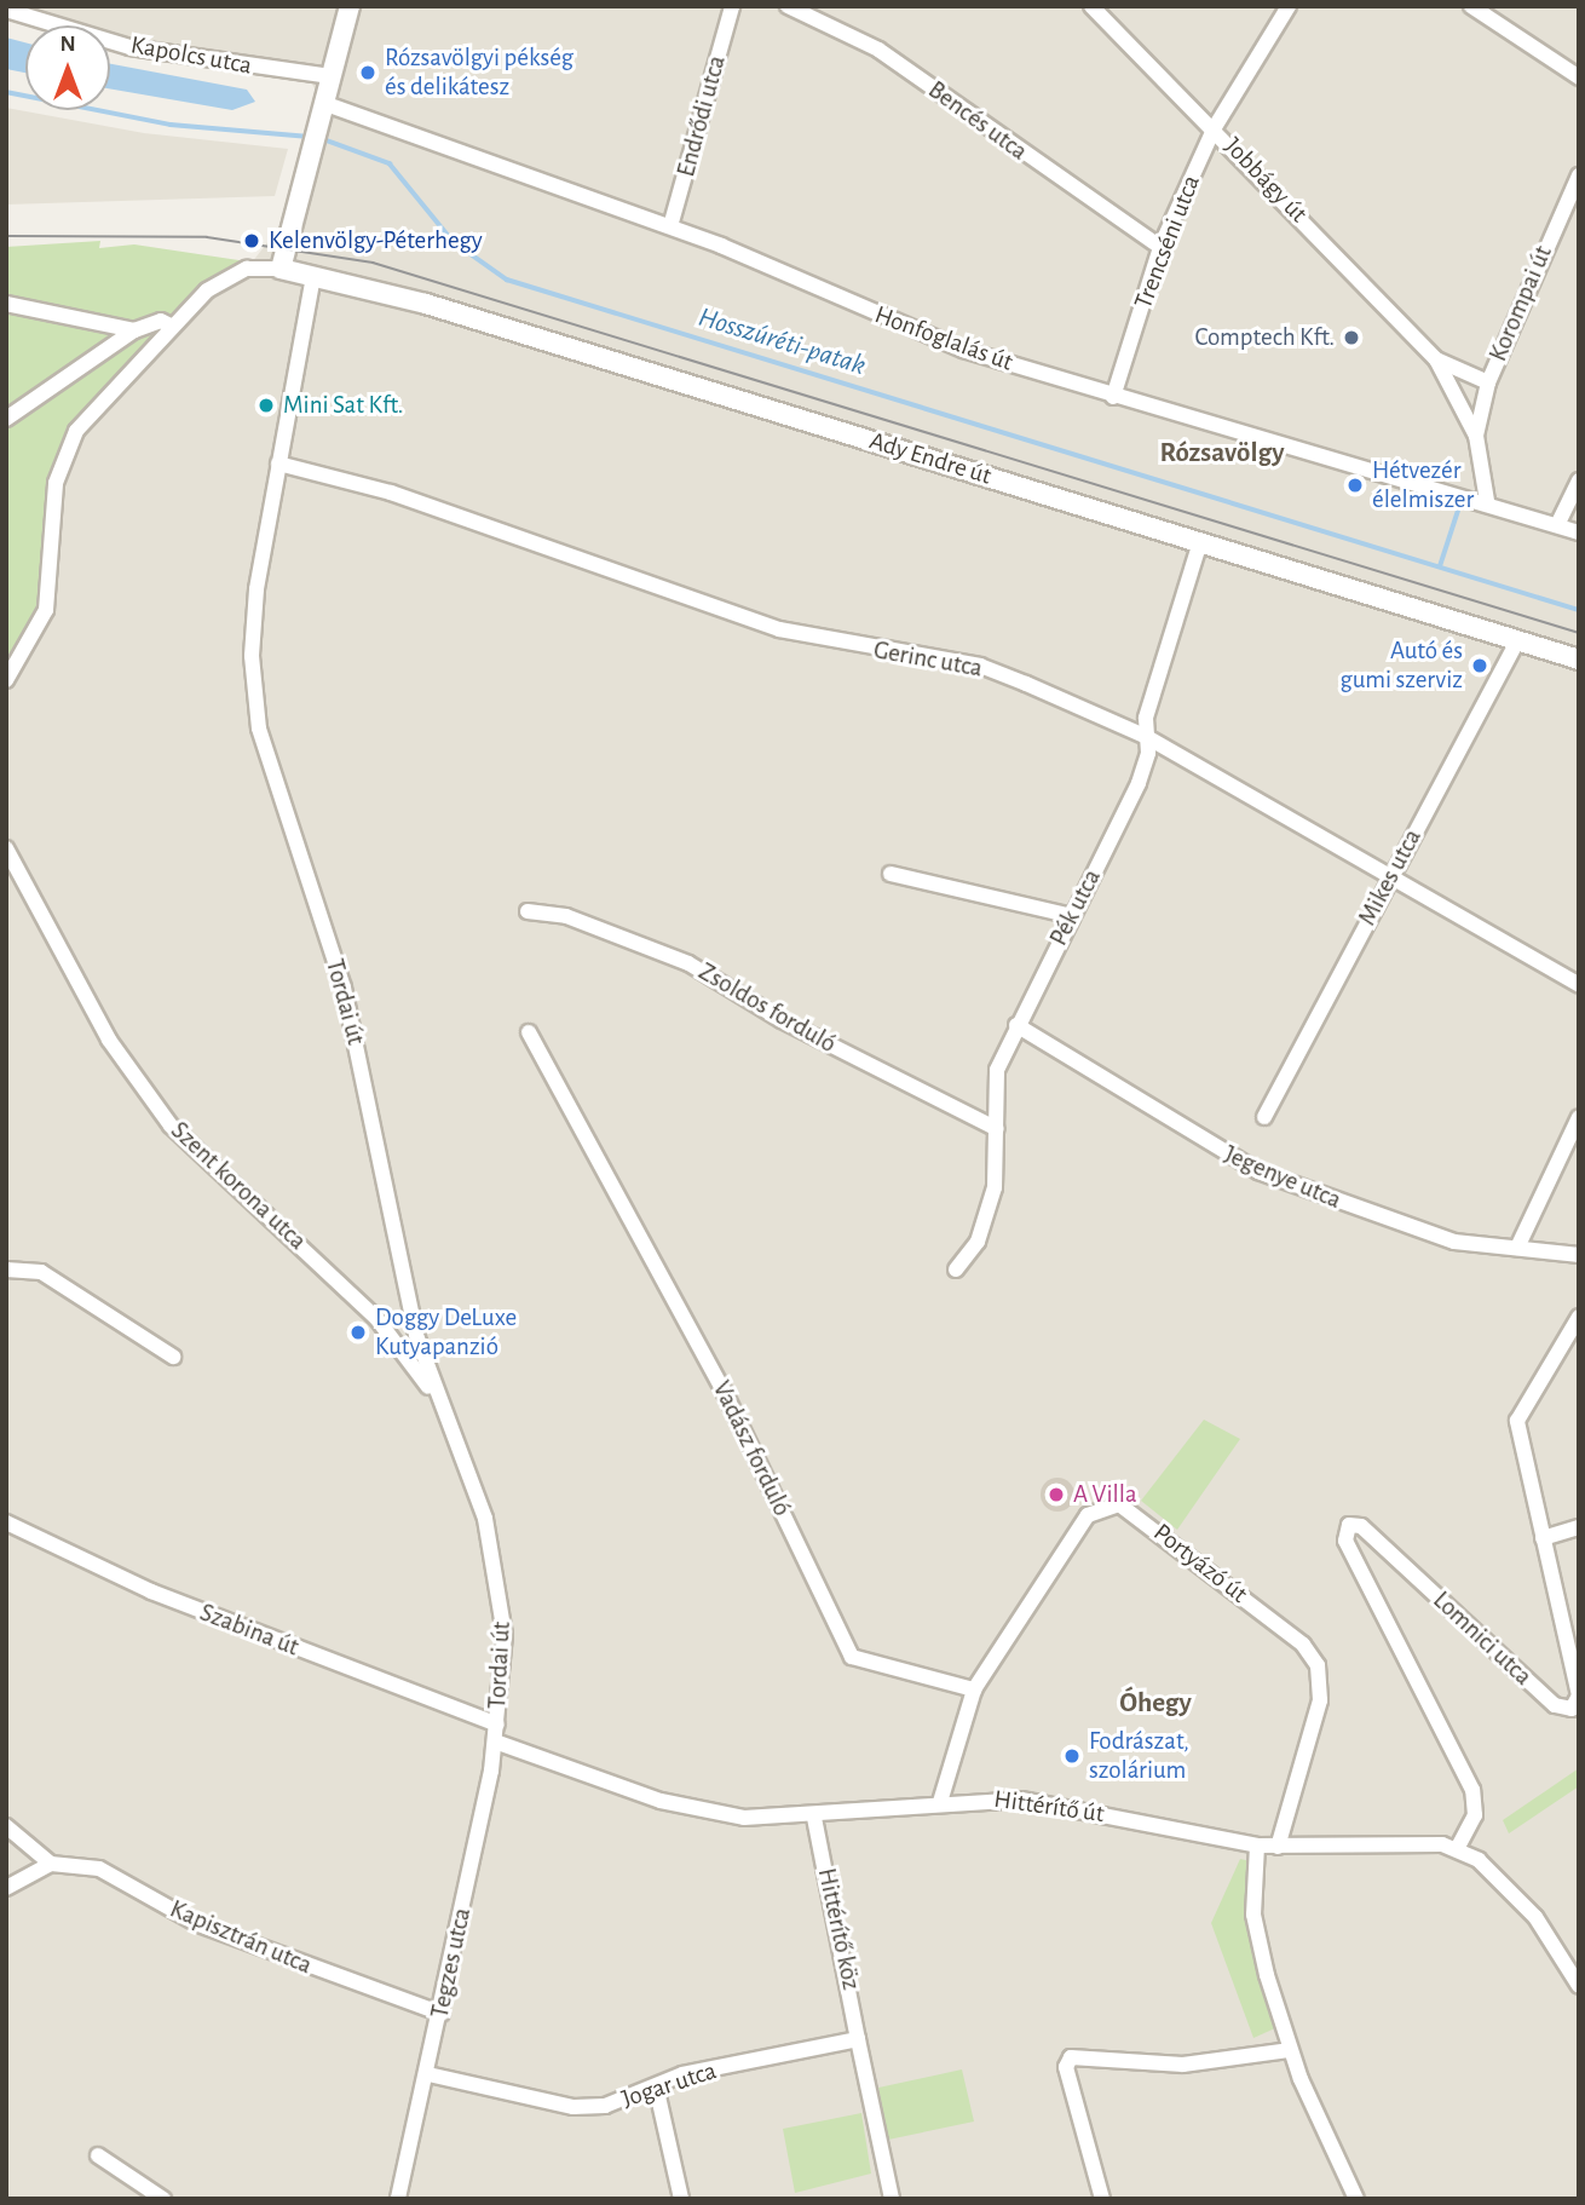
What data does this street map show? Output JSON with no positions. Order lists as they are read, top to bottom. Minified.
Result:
{"streets":{"street":["Kapolcs utca","Endrődi utca","Bencés utca","Jobbágy út","Trencséni utca","Korompai út","Honfoglalás út","Ady Endre út","Gerinc utca","Mikes utca","Pék utca","Tordai út","Zsoldos forduló","Jegenye utca","Szent korona utca","Vadász forduló","Portyázó út","Szabina út","Lomnici utca","Hittérítő út","Hittérítő köz","Kapisztrán utca","Tegzes utca","Jogar utca"]},"crossings":[["Endrődi utca","Honfoglalás út"],["Bencés utca","Trencséni utca"],["Jobbágy út","Trencséni utca"],["Jobbágy út","Korompai út"],["Jobbágy út","Honfoglalás út"],["Trencséni utca","Honfoglalás út"],["Ady Endre út","Mikes utca"],["Ady Endre út","Pék utca"],["Ady Endre út","Tordai út"],["Gerinc utca","Mikes utca"],["Gerinc utca","Pék utca"],["Gerinc utca","Tordai út"],["Pék utca","Zsoldos forduló"],["Pék utca","Jegenye utca"],["Tordai út","Szent korona utca"],["Tordai út","Szabina út"],["Tordai út","Tegzes utca"],["Vadász forduló","Portyázó út"],["Portyázó út","Hittérítő út"],["Szabina út","Tegzes utca"],["Lomnici utca","Hittérítő út"],["Hittérítő út","Hittérítő köz"],["Hittérítő út","Tegzes utca"],["Hittérítő köz","Jogar utca"],["Kapisztrán utca","Tegzes utca"],["Tegzes utca","Jogar utca"]],"districts":["Rózsavölgy","Óhegy"],"water":["Hosszúréti-patak"],"places":["Rózsavölgyi pékség és delikátesz","Kelenvölgy-Péterhegy","Comptech Kft.","Mini Sat Kft.","Hétvezér élelmiszer","Autó és gumi szerviz","Doggy DeLuxe Kutyapanzió","A Villa","Fodrászat, szolárium"],"north":"top"}
